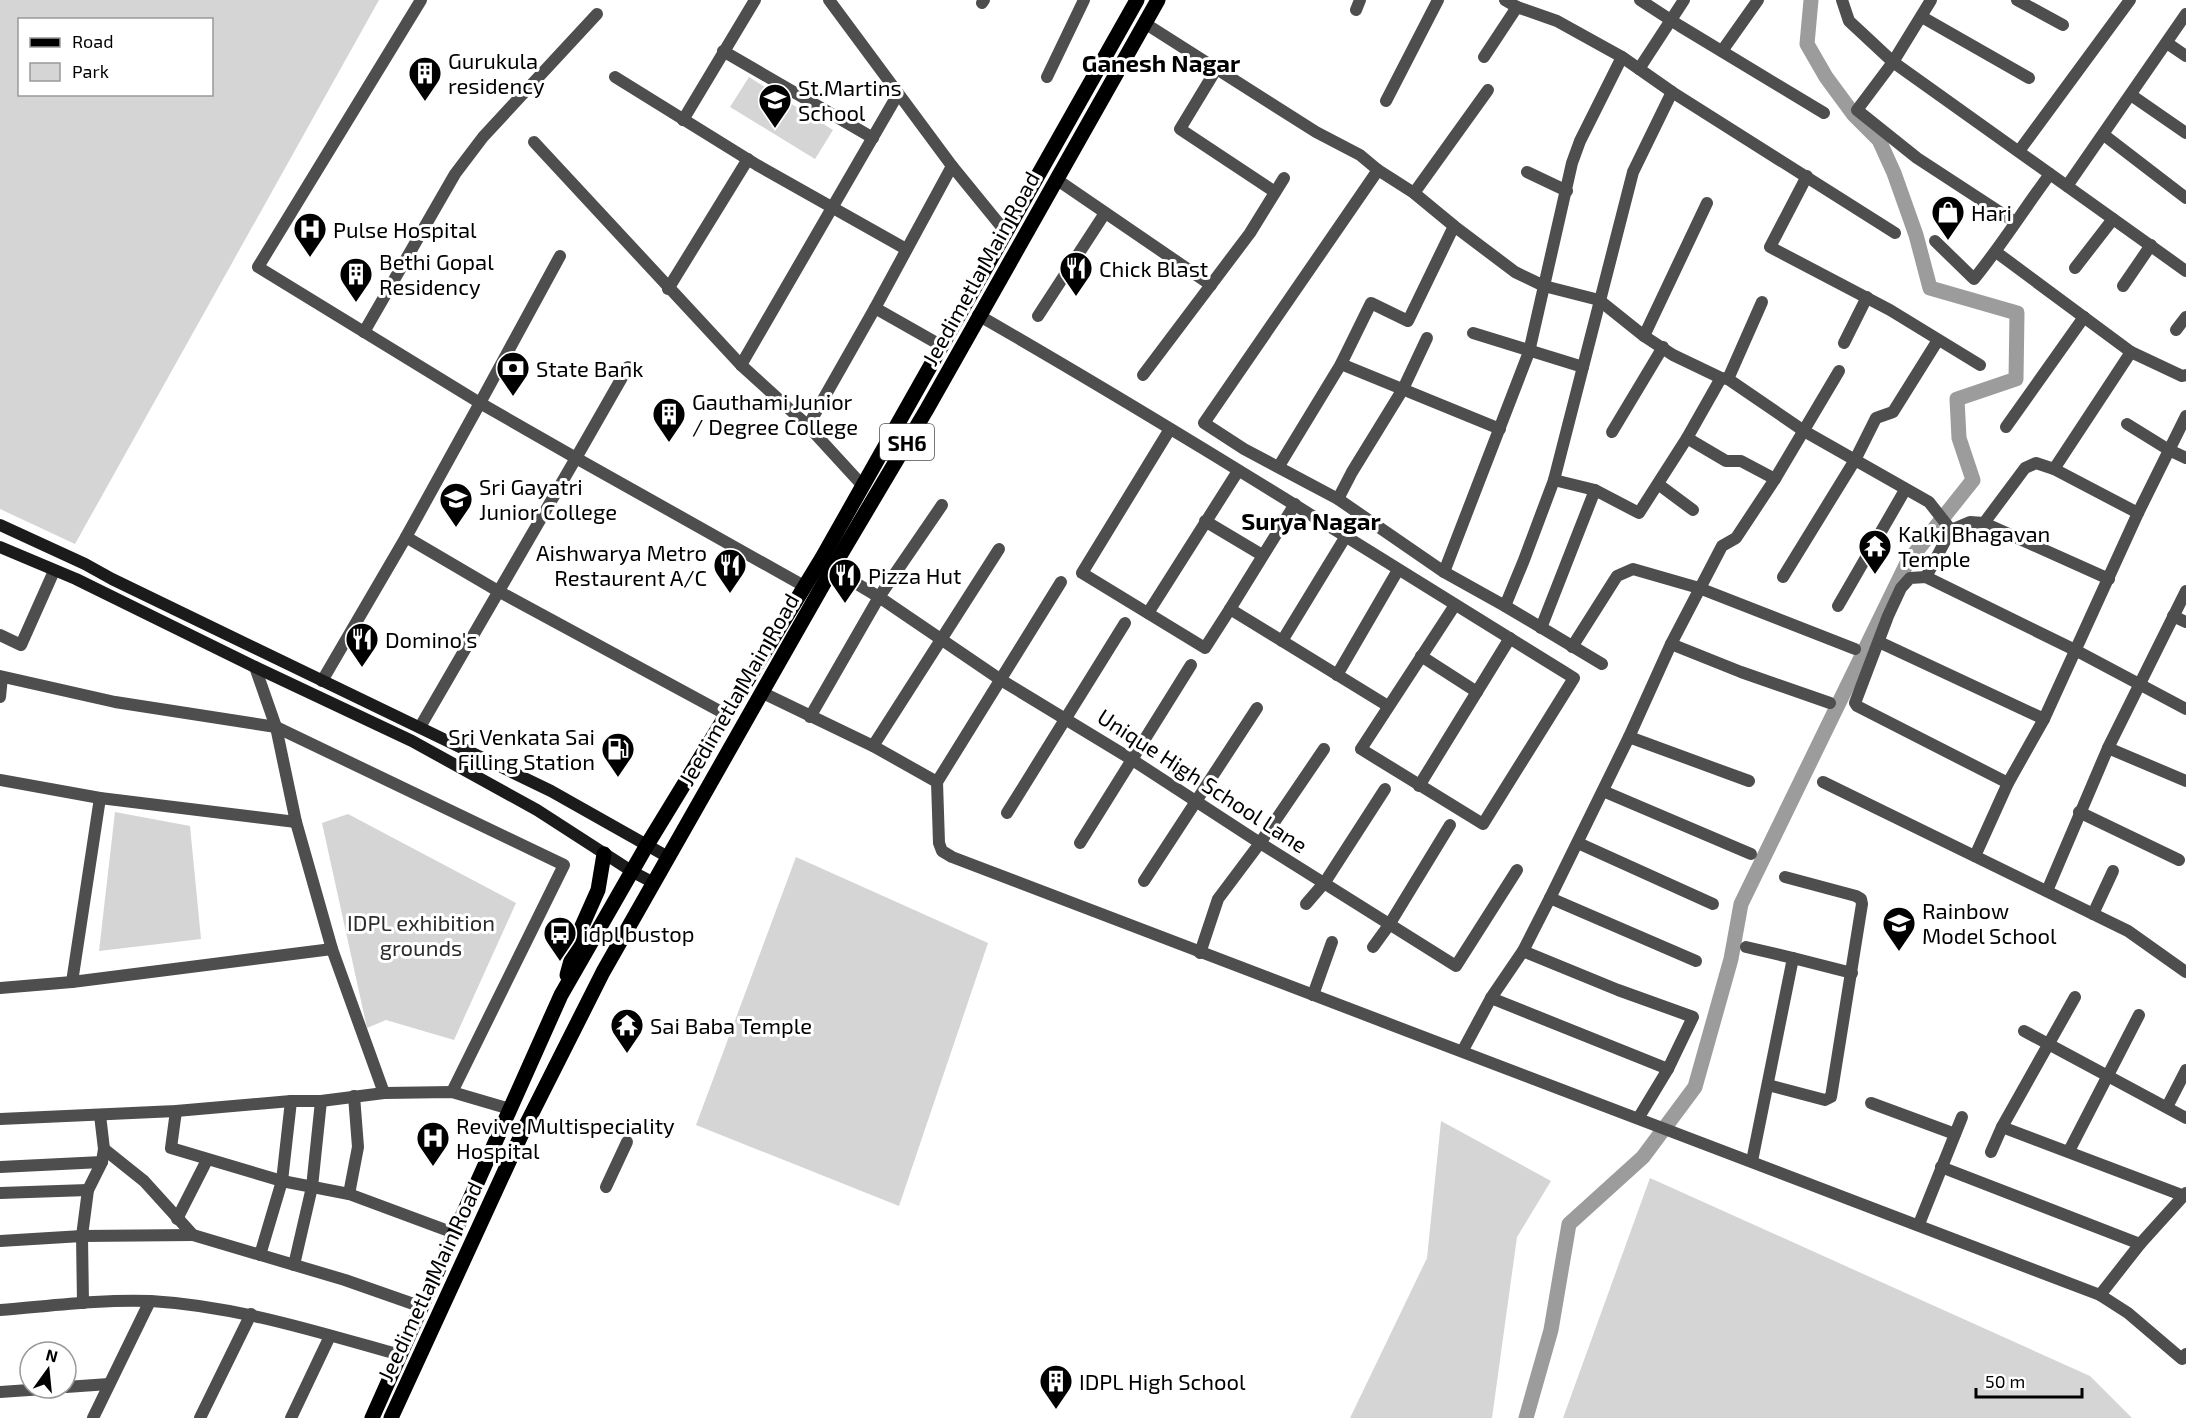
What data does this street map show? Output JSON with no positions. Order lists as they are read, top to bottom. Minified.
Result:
{"streets":{"main road":["Jeedimetla Main Road","SH6"],"street":["Unique High School Lane"]},"crossings":[["Jeedimetla Main Road","Unique High School Lane"]],"districts":["Ganesh Nagar","Surya Nagar"],"parks":["IDPL exhibition grounds"],"places":{"building":["Gurukula residency","Bethi Gopal Residency","Gauthami Junior / Degree College","IDPL High School"],"school or university":["St.Martins School","Sri Gayatri Junior College","Rainbow Model School"],"shop":["Hari"],"hospital":["Pulse Hospital","Revive Multispeciality Hospital"],"restaurant":["Chick Blast","Aishwarya Metro Restaurent A/C","Pizza Hut","Domino's"],"bank":["State Bank"],"temple":["Kalki Bhagavan Temple","Sai Baba Temple"],"fuel station":["Sri Venkata Sai Filling Station"],"bus stop":["idpl bustop"]},"legend":["Road","Park"],"scale_bar":"50 m","north":"top"}
